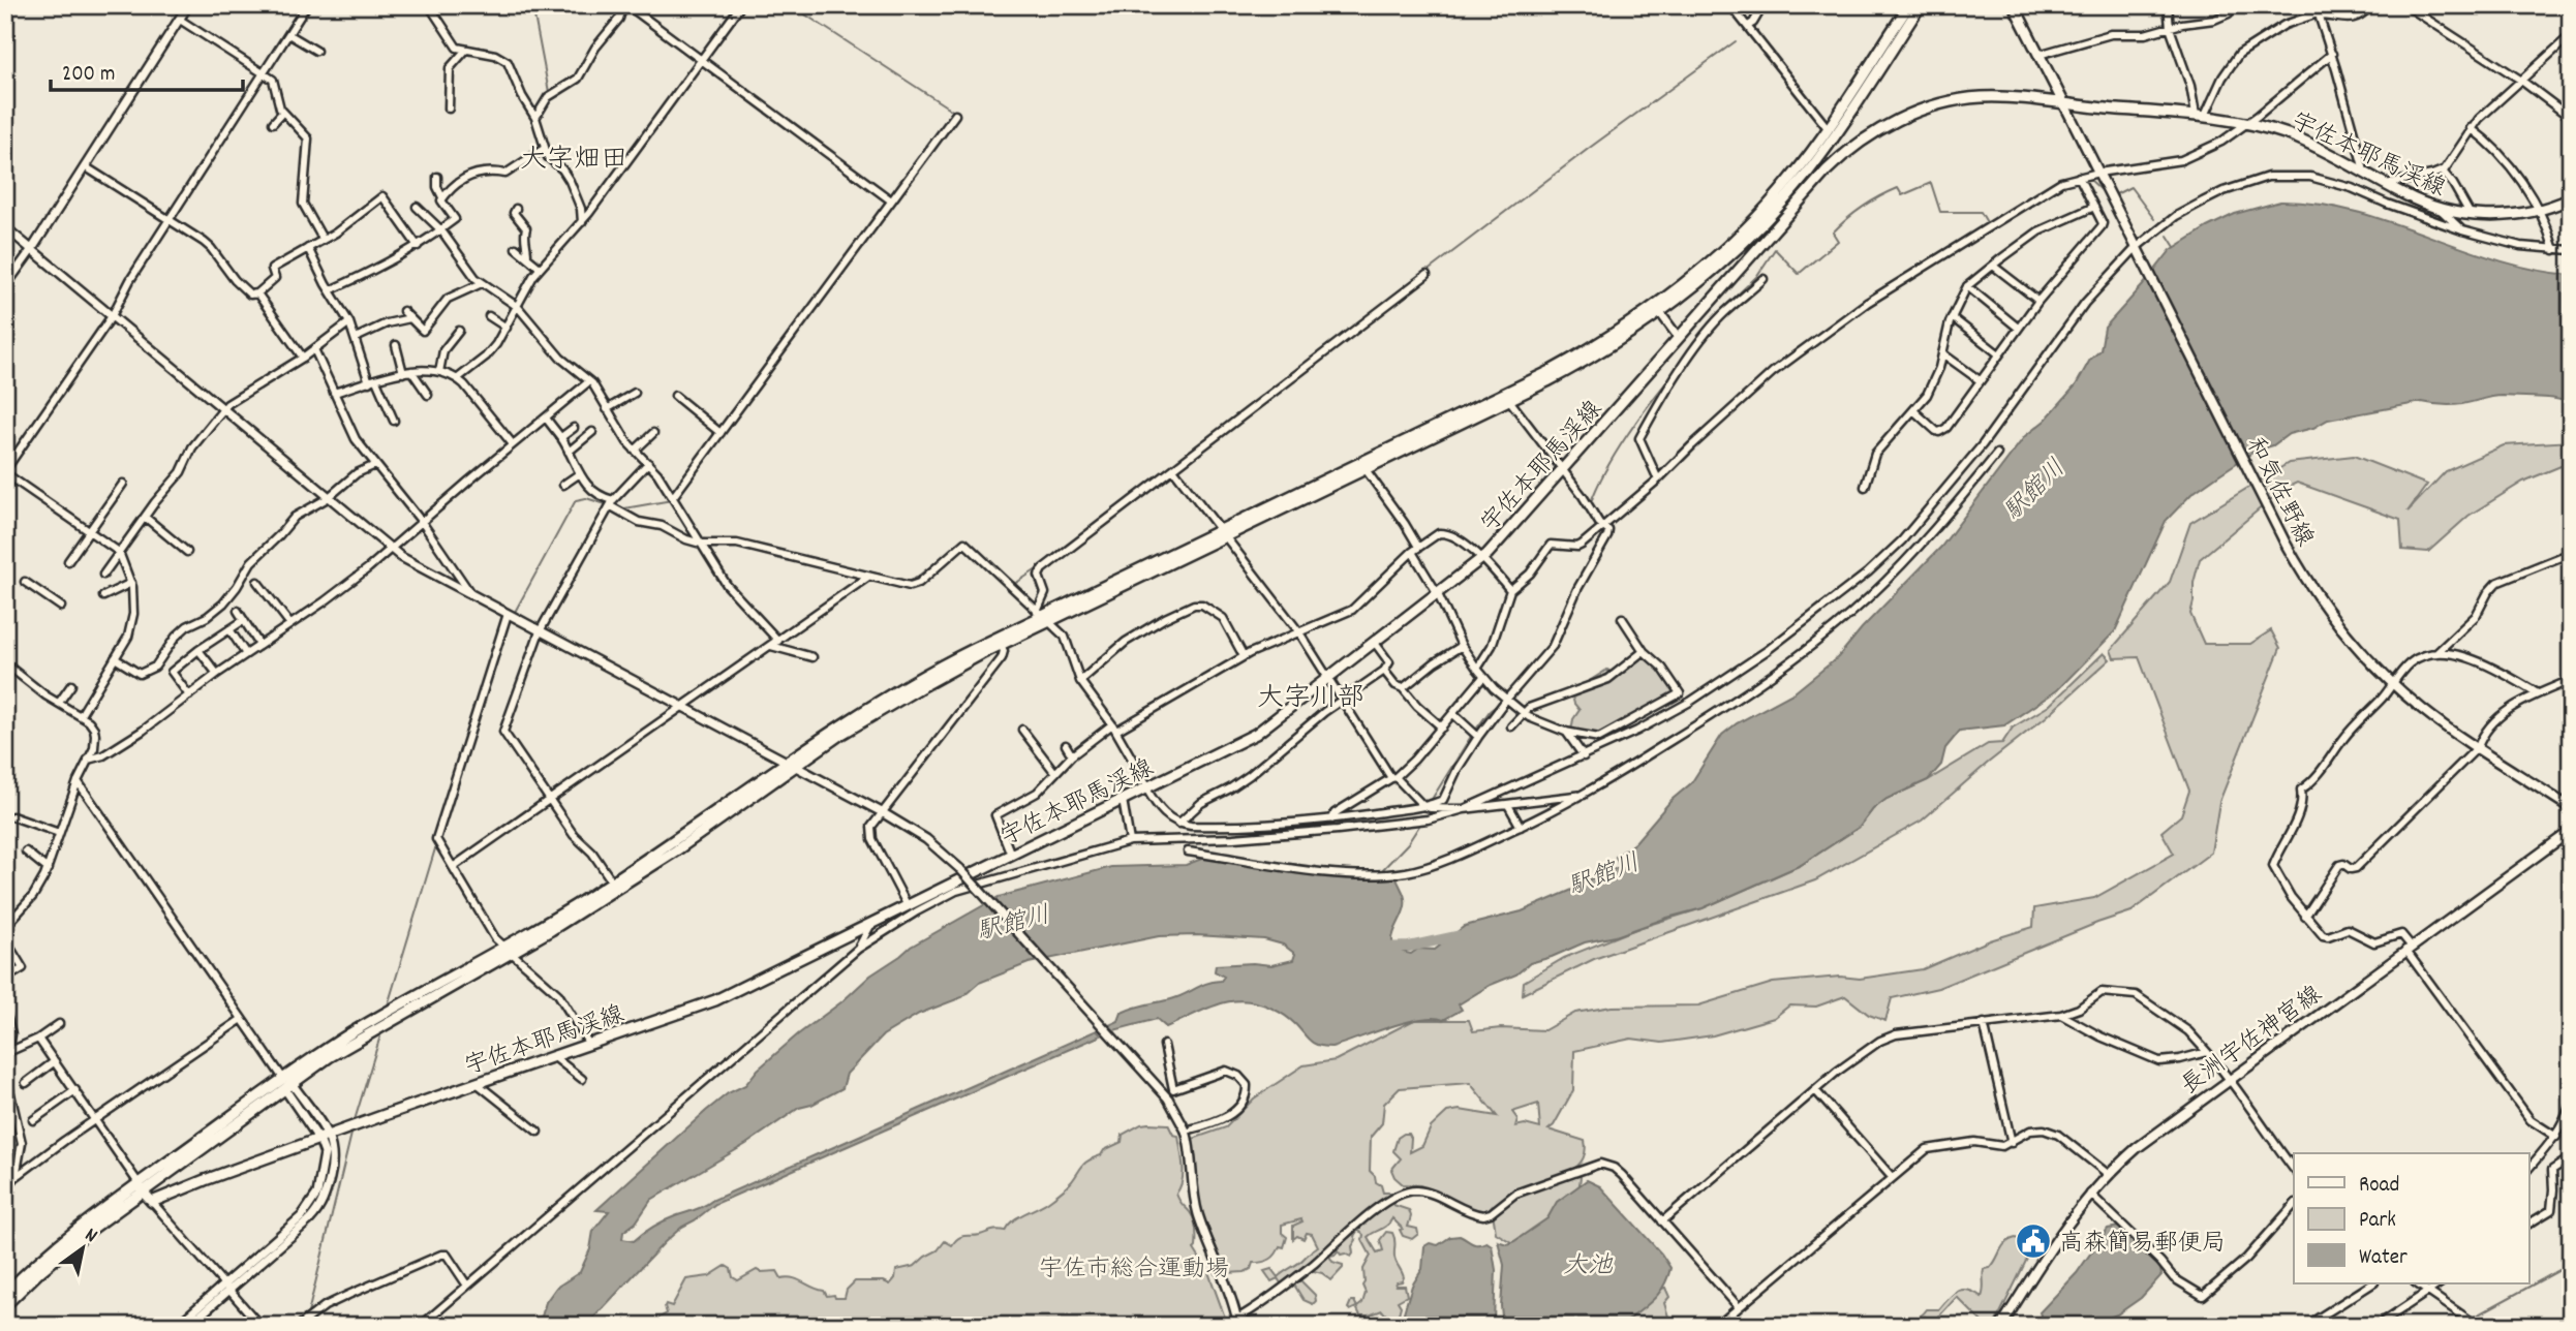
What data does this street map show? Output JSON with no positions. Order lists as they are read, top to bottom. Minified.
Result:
{"streets":{"main road":["宇佐本耶馬渓線","和気佐野線","長洲宇佐神宮線"]},"crossings":[["宇佐本耶馬渓線","和気佐野線"]],"districts":["大字畑田","大字川部"],"water":["駅館川","大池"],"parks":["宇佐市総合運動場"],"places":{"public building":["高森簡易郵便局"]},"legend":["Road","Park","Water"],"scale_bar":"200 m","north":"top right"}
